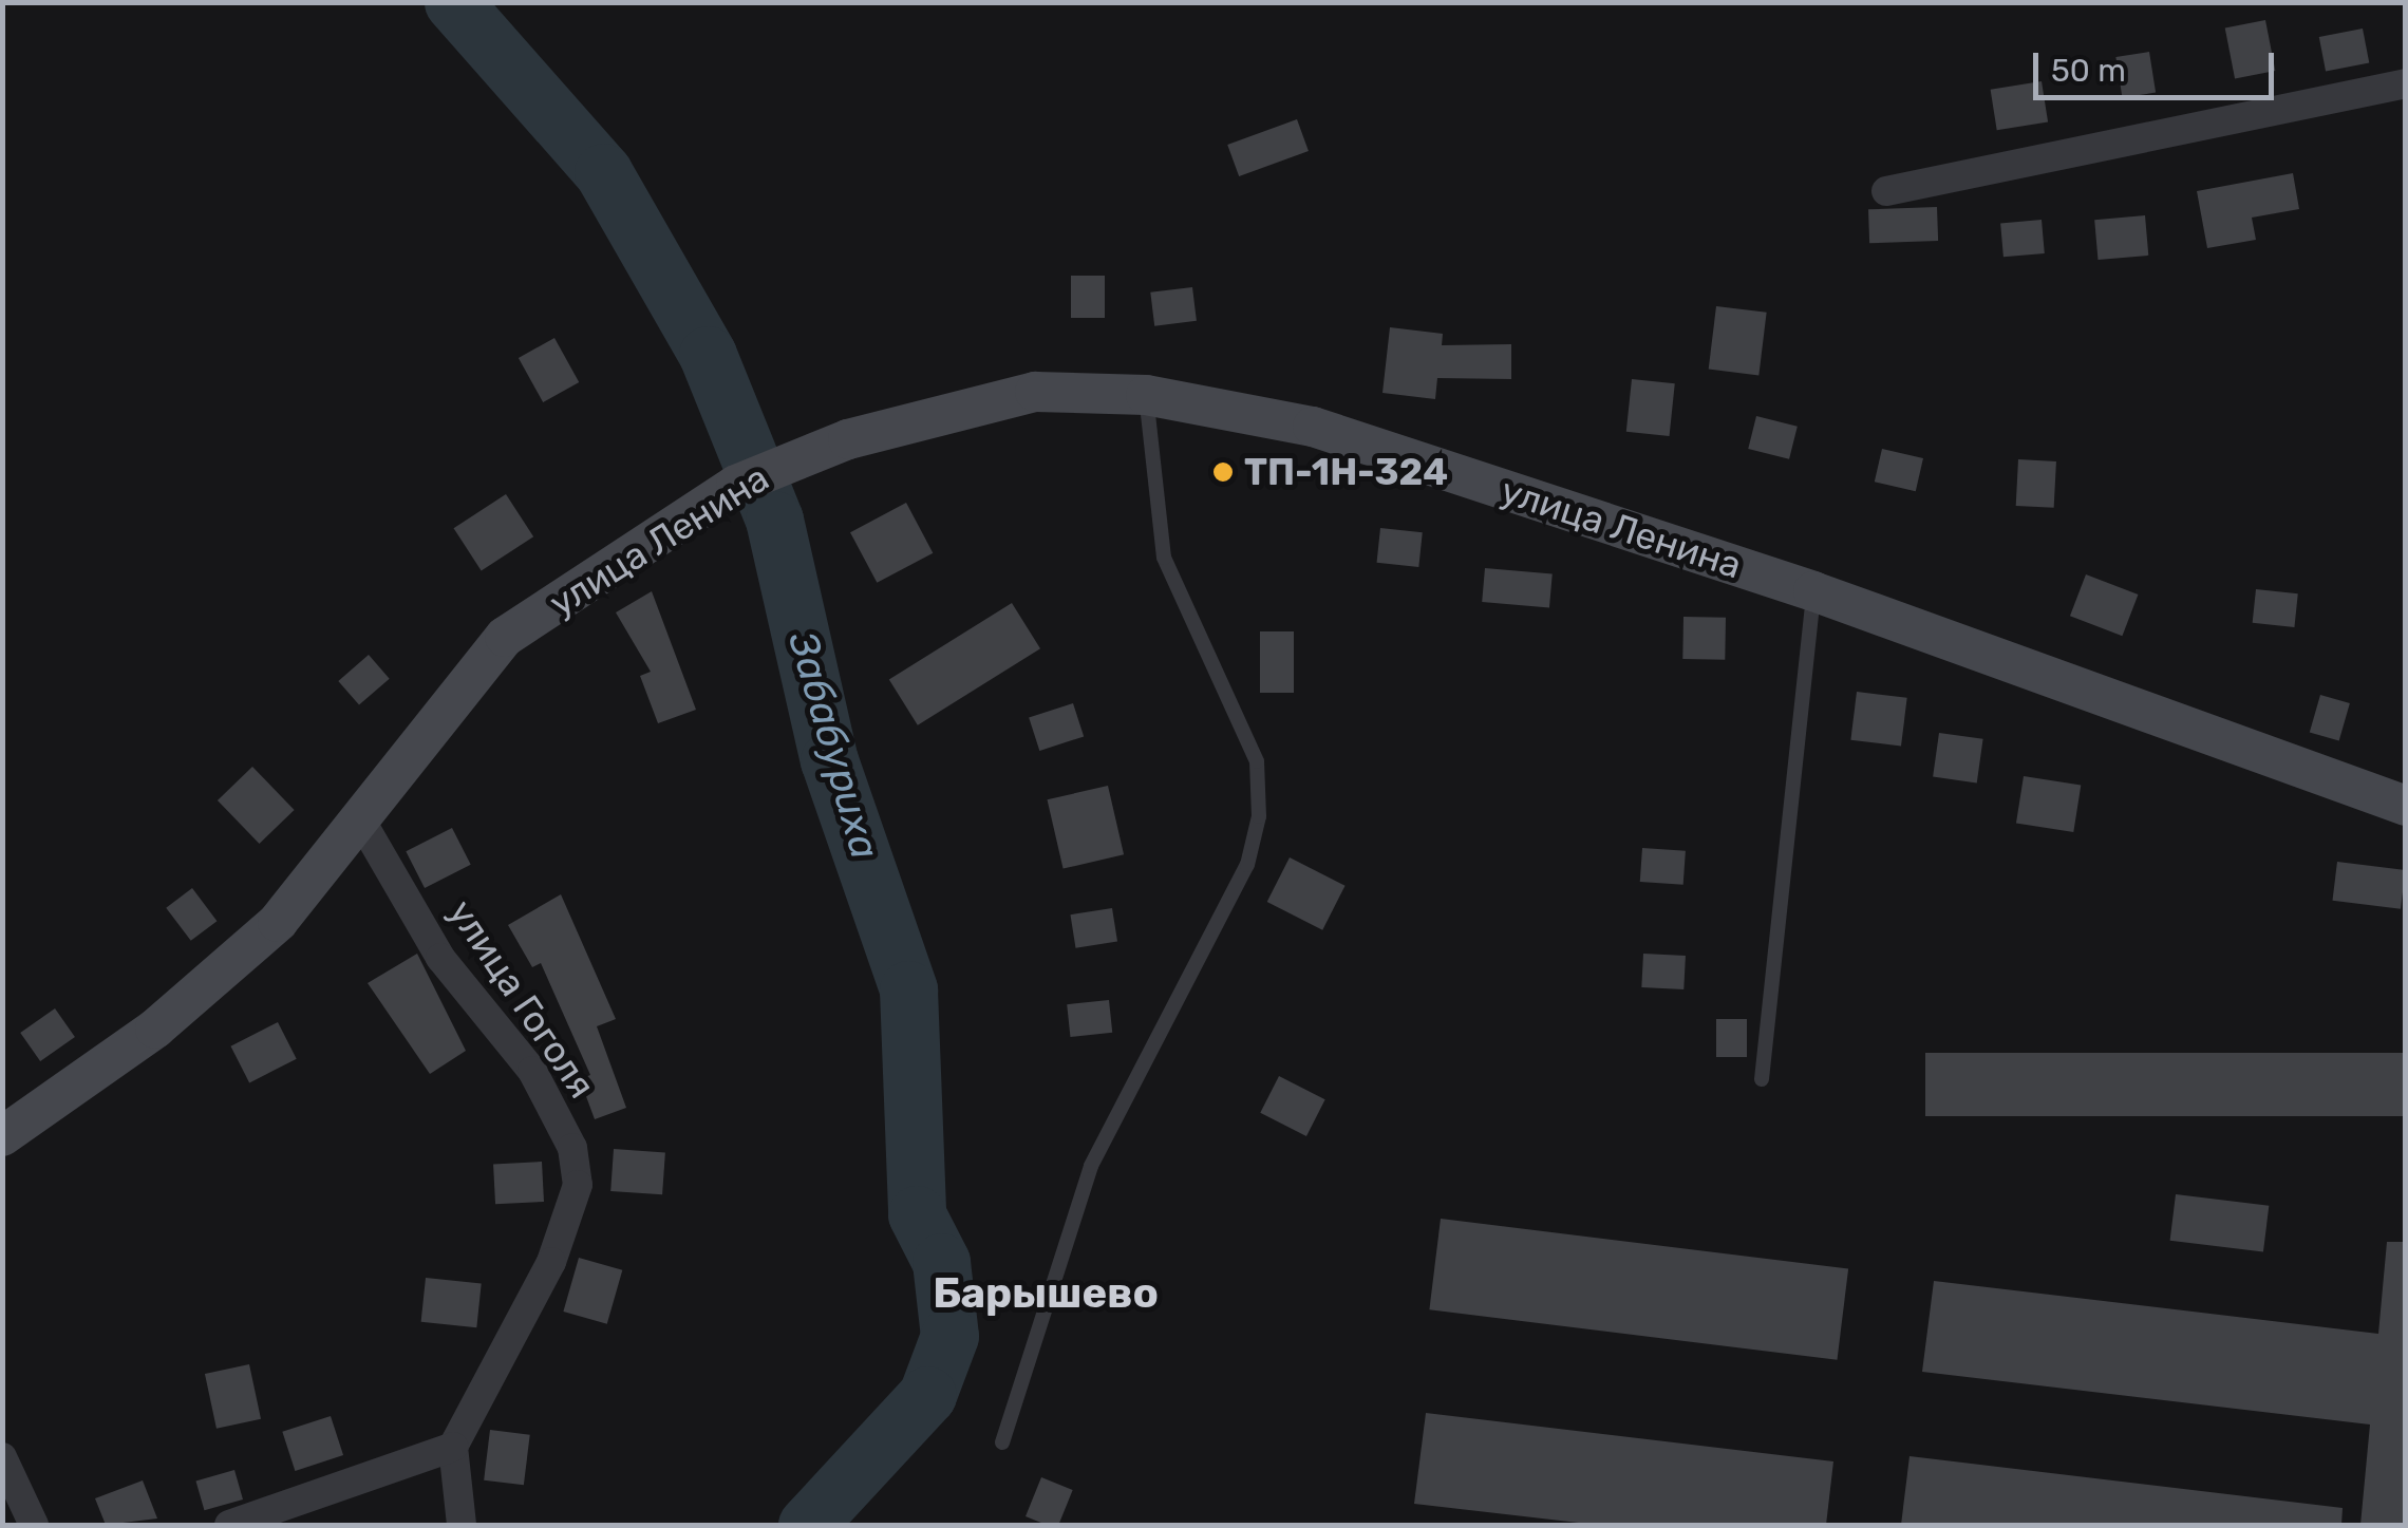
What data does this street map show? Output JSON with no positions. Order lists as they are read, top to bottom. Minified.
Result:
{"streets":{"main road":["улица Ленина"],"street":["улица Гоголя"]},"crossings":[["улица Ленина","улица Гоголя"]],"districts":["Барышево"],"water":["Забабуриха"],"places":["ТП-1Н-324"],"scale_bar":"50 m"}
